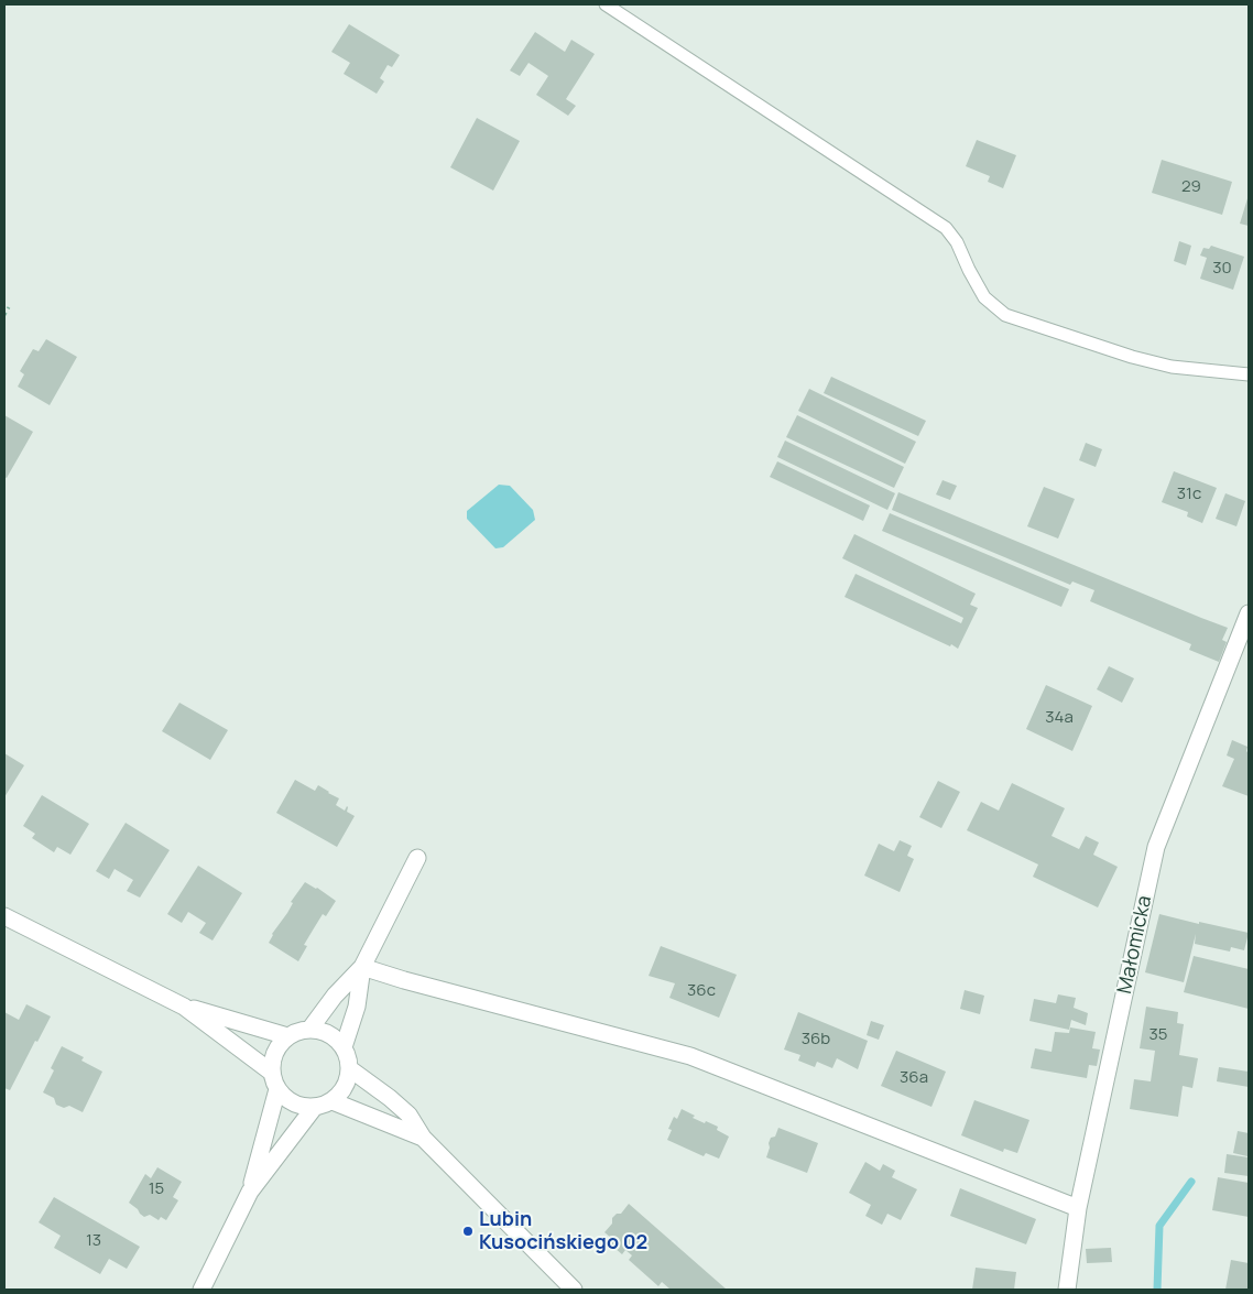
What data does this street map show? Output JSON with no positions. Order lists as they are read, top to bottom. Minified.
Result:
{"streets":{"street":["Małomicka"]},"places":["Lubin Kusocińskiego 02"],"house_numbers":["29","30","31c","34a","36c","35","36b","36a","15","13"]}
